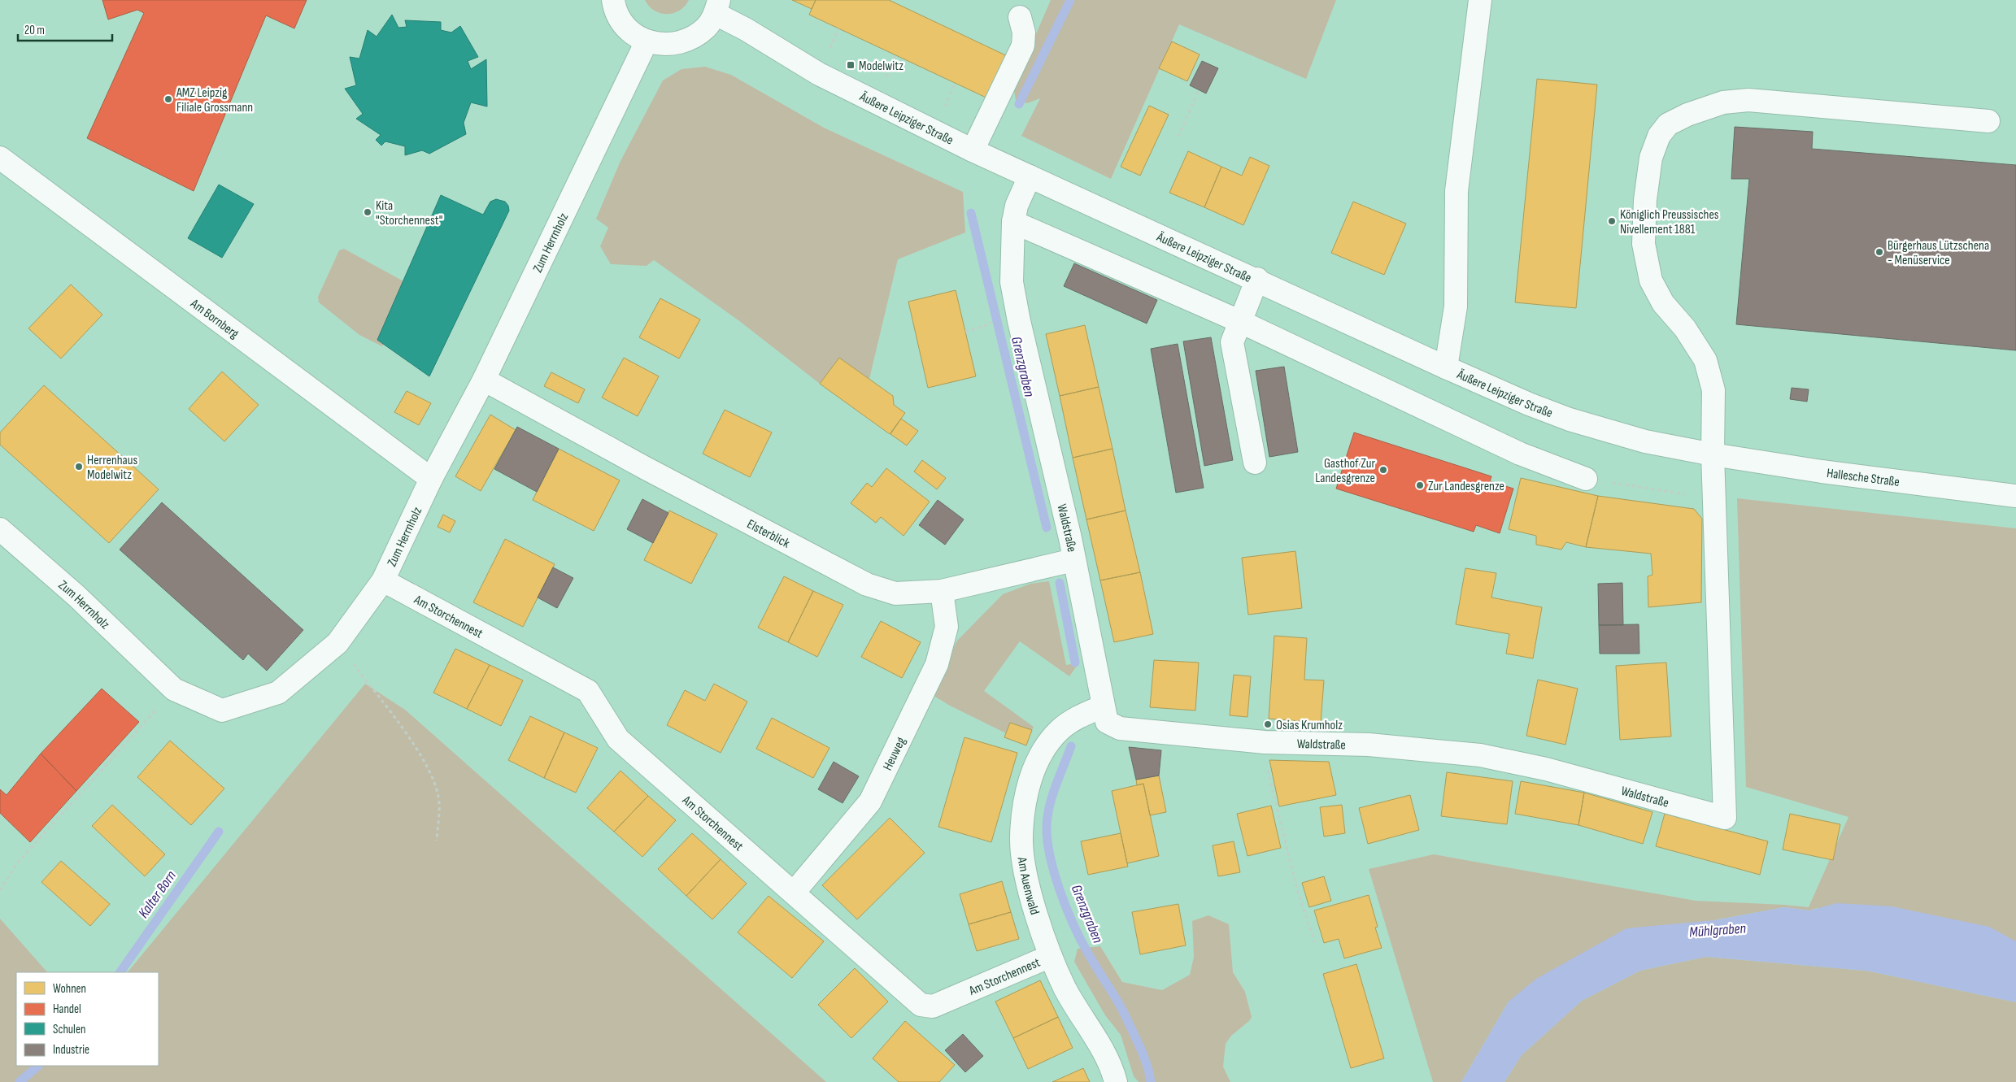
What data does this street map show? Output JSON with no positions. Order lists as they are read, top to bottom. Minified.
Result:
{"streets":{"street":["Äußere Leipziger Straße","Zum Herrnholz","Am Bornberg","Hallesche Straße","Waldstraße","Elsterblick","Am Storchennest","Heuweg","Am Auenwald"]},"crossings":[["Äußere Leipziger Straße","Hallesche Straße"],["Äußere Leipziger Straße","Waldstraße"],["Zum Herrnholz","Am Bornberg"],["Zum Herrnholz","Elsterblick"],["Zum Herrnholz","Am Storchennest"],["Hallesche Straße","Waldstraße"],["Waldstraße","Elsterblick"],["Waldstraße","Am Auenwald"],["Elsterblick","Heuweg"],["Am Storchennest","Heuweg"],["Am Storchennest","Am Auenwald"]],"water":["Grenzgraben","Kalter Born","Mühlgraben"],"places":{"transit":["Modelwitz"],"other":["AMZ Leipzig Filiale Grossmann","Kita \"Storchennest\"","Königlich Preussisches Nivellement 1881","Bürgerhaus Lützschena - Menüservice","Herrenhaus Modelwitz","Gasthof Zur Landesgrenze","Zur Landesgrenze","Osias Krumholz"]},"legend":["Wohnen","Handel","Schulen","Industrie"],"scale_bar":"20 m"}
